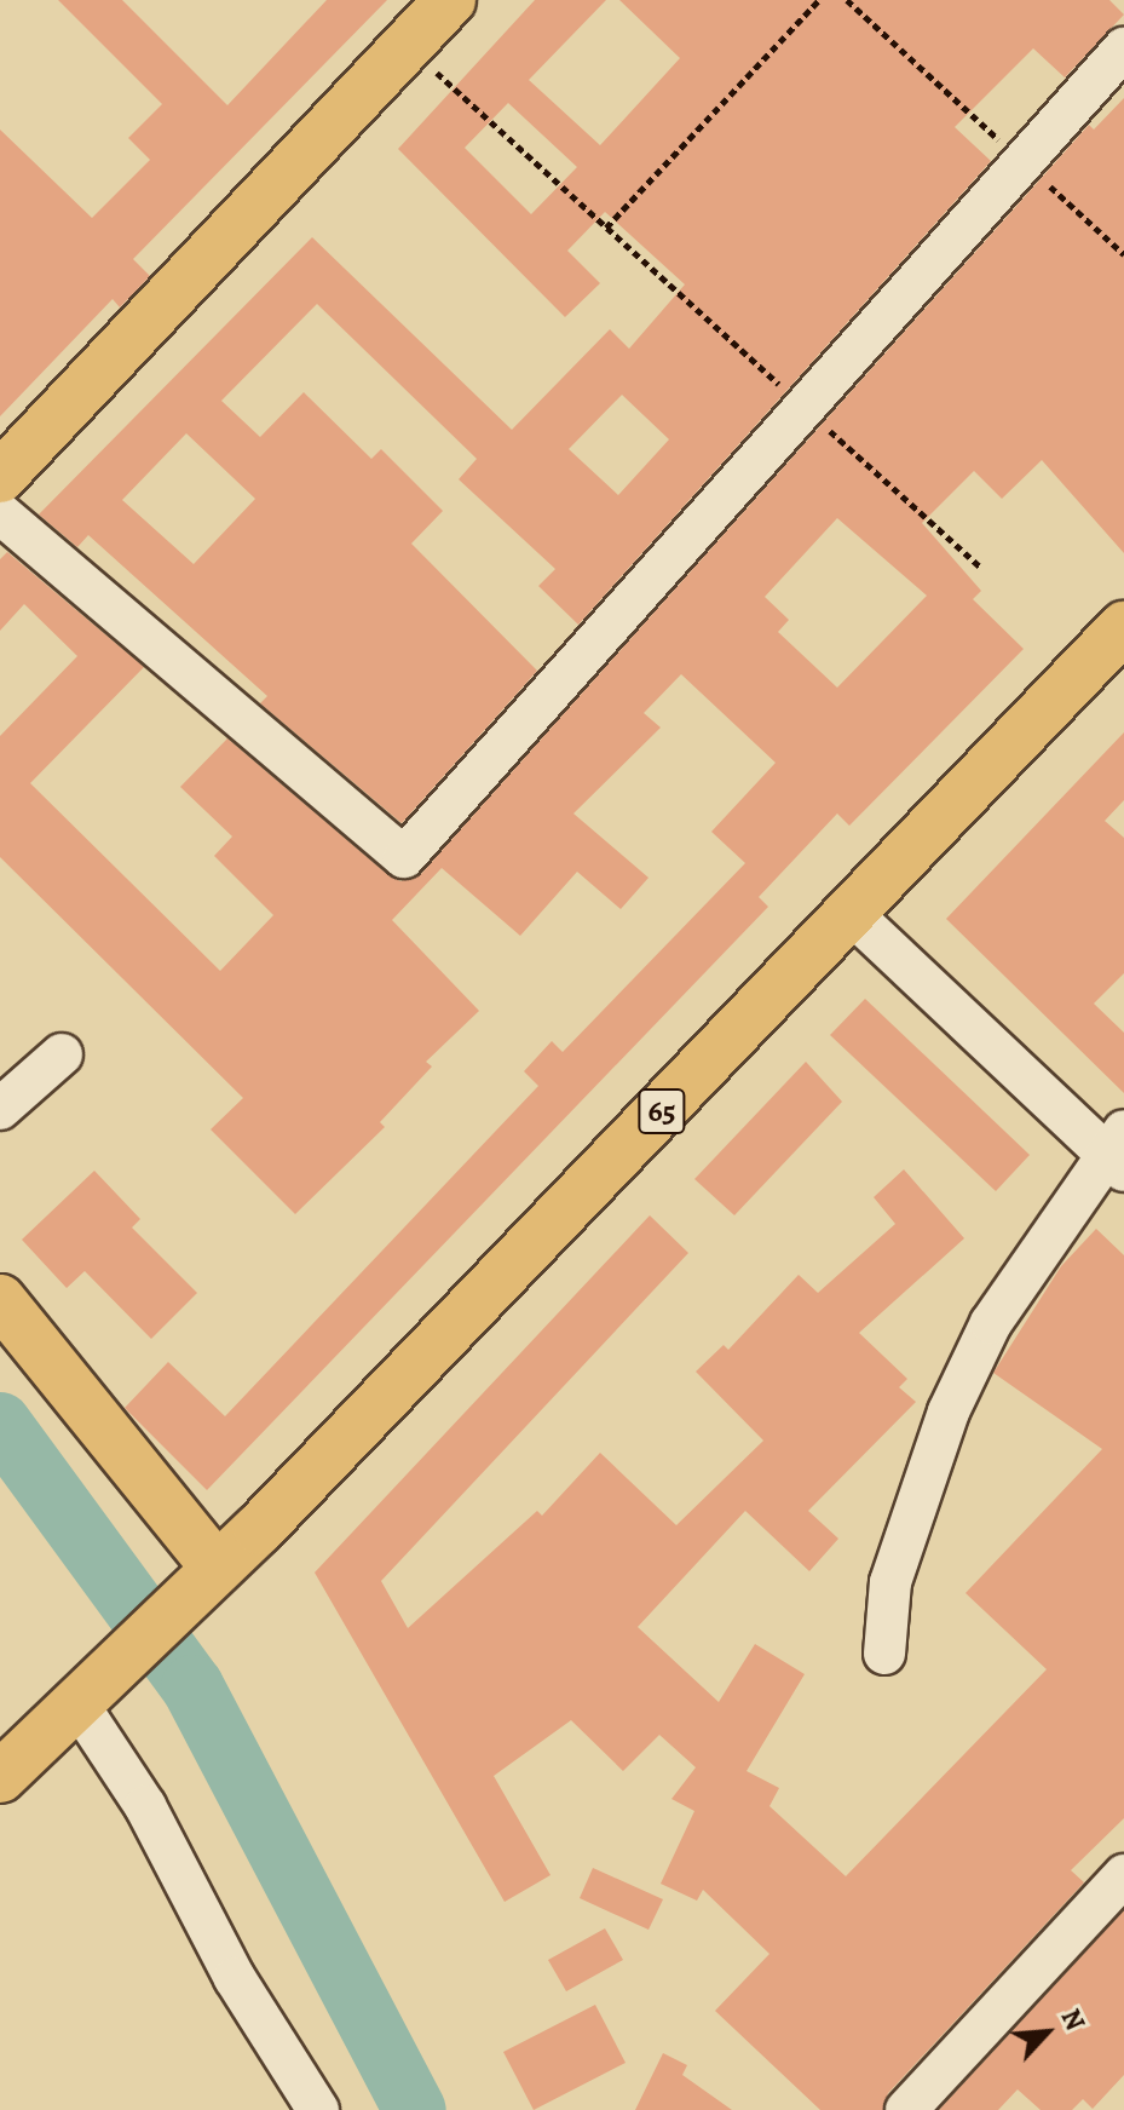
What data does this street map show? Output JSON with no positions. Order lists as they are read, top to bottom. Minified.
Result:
{"streets":{"main road":["65"]},"north":"top right"}
